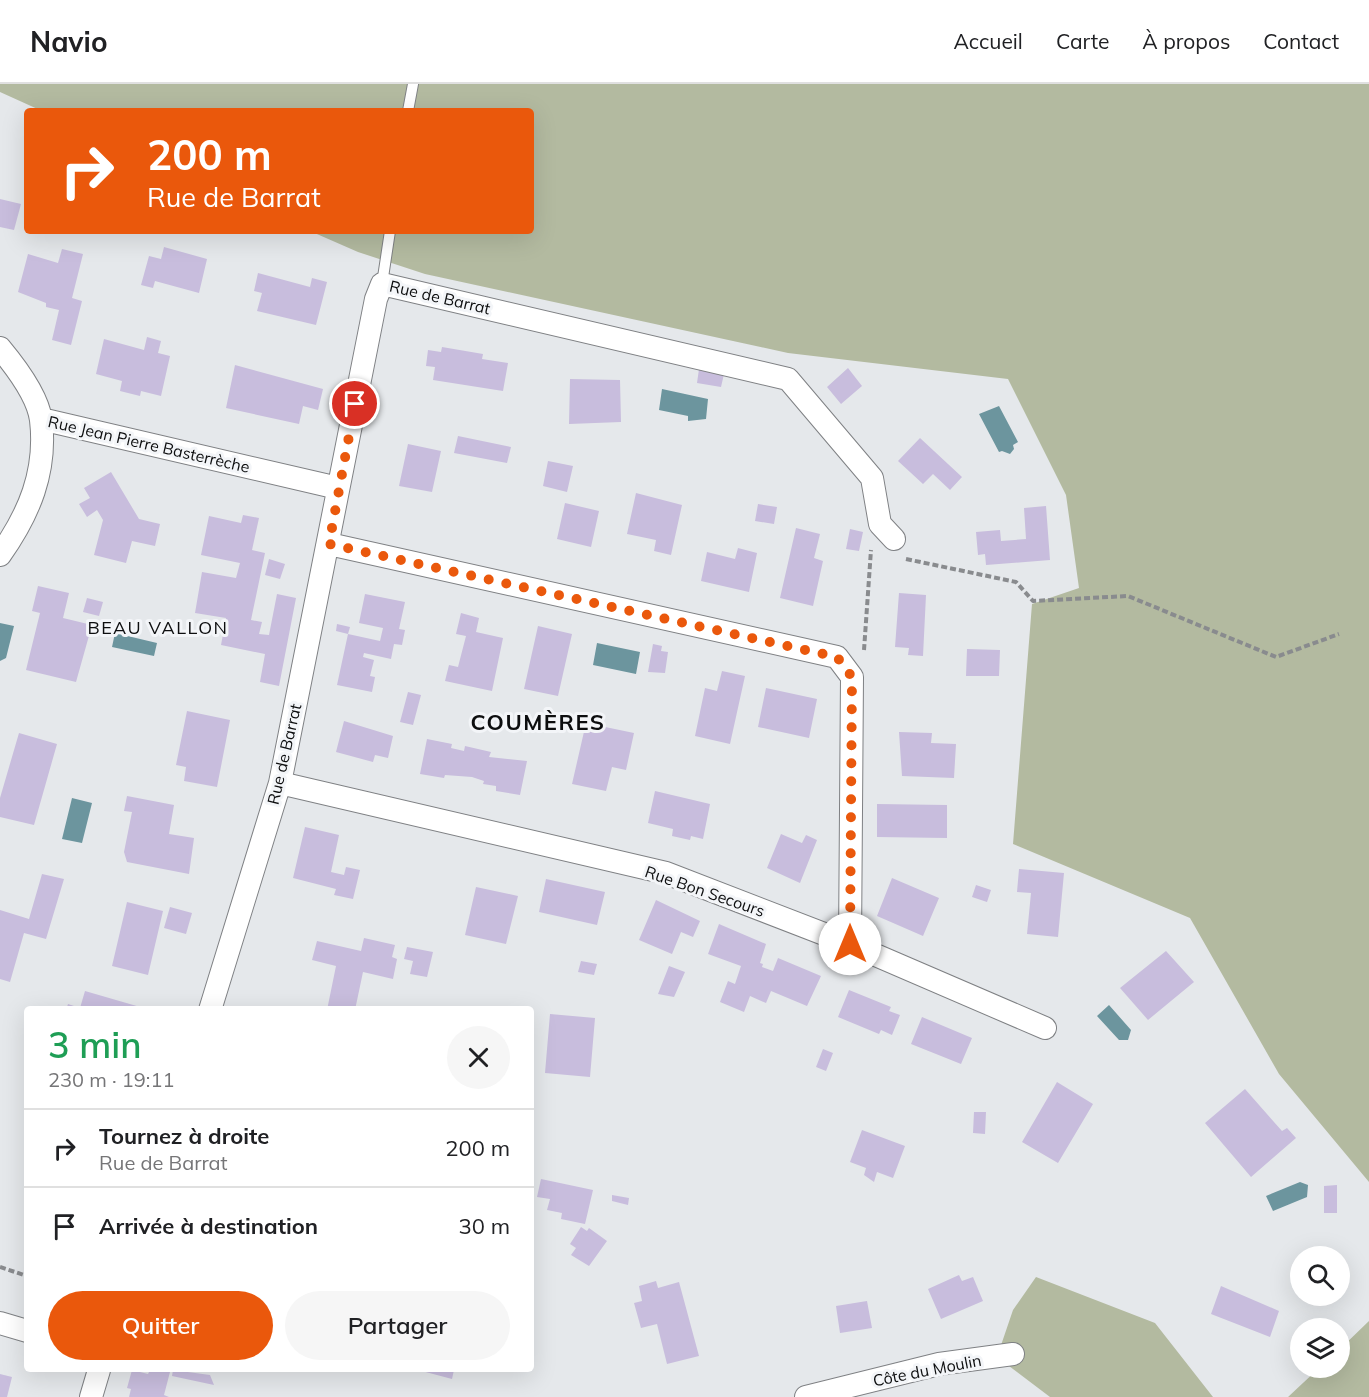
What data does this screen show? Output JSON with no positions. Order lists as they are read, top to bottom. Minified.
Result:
{"streets":{"street":["Rue de Barrat","Rue Jean Pierre Basterrèche","Rue Bon Secours","Côte du Moulin"]},"crossings":[["Rue de Barrat","Rue Jean Pierre Basterrèche"],["Rue de Barrat","Rue Bon Secours"]],"districts":["BEAU VALLON","COUMÈRES"],"page":{"header":"Navio","nav":["Accueil","Carte","À propos","Contact"],"turn":["200 m","Rue de Barrat"],"heading":["3 min","230 m · 19:11"],"list":[{"name":"Tournez à droite","note":"Rue de Barrat","value":"200 m"},{"name":"Arrivée à destination","value":"30 m"}],"buttons":["Quitter","Partager"]}}
